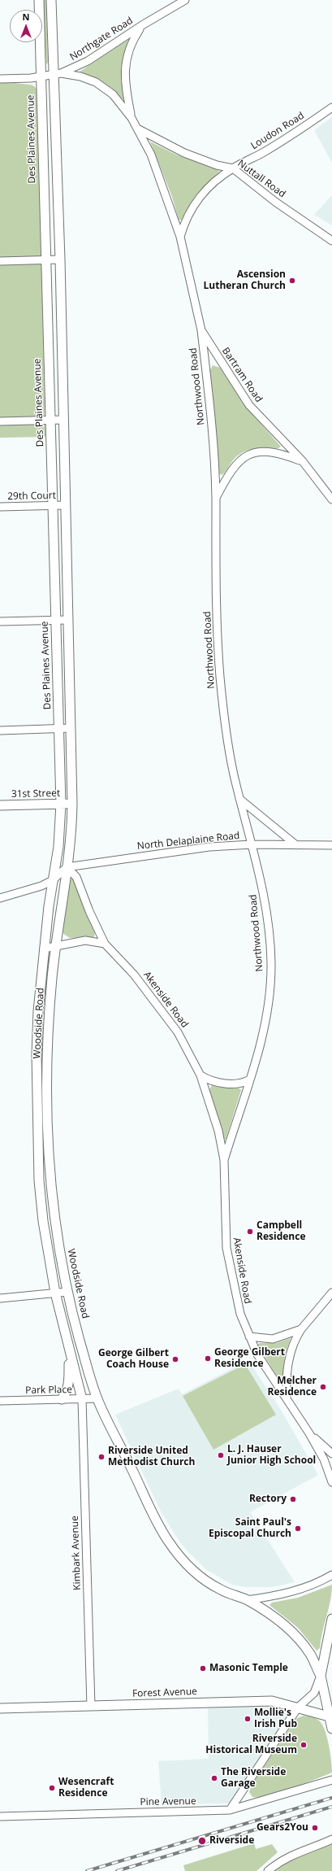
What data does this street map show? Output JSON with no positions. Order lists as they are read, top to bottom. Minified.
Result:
{"streets":{"street":["Northgate Road","Loudon Road","Des Plaines Avenue","Nuttall Road","Bartram Road","Northwood Road","29th Court","31st Street","North Delaplaine Road","Akenside Road","Woodside Road","Park Place","Kimbark Avenue","Forest Avenue","Pine Avenue"]},"crossings":[["Northgate Road","Bartram Road"],["Loudon Road","Nuttall Road"],["Des Plaines Avenue","Bartram Road"],["Des Plaines Avenue","29th Court"],["Des Plaines Avenue","31st Street"],["Des Plaines Avenue","Woodside Road"],["Nuttall Road","Bartram Road"],["Bartram Road","Northwood Road"],["Northwood Road","North Delaplaine Road"],["Northwood Road","Akenside Road"],["31st Street","Woodside Road"],["North Delaplaine Road","Akenside Road"],["North Delaplaine Road","Woodside Road"],["Akenside Road","Woodside Road"],["Woodside Road","Park Place"],["Woodside Road","Kimbark Avenue"],["Park Place","Kimbark Avenue"],["Kimbark Avenue","Forest Avenue"]],"places":["Ascension Lutheran Church","Campbell Residence","George Gilbert Residence","George Gilbert Coach House","Melcher Residence","L. J. Hauser Junior High School","Riverside United Methodist Church","Rectory","Saint Paul's Episcopal Church","Masonic Temple","Mollie's Irish Pub","Riverside Historical Museum","The Riverside Garage","Wesencraft Residence","Gears2You","Riverside"],"north":"top"}
